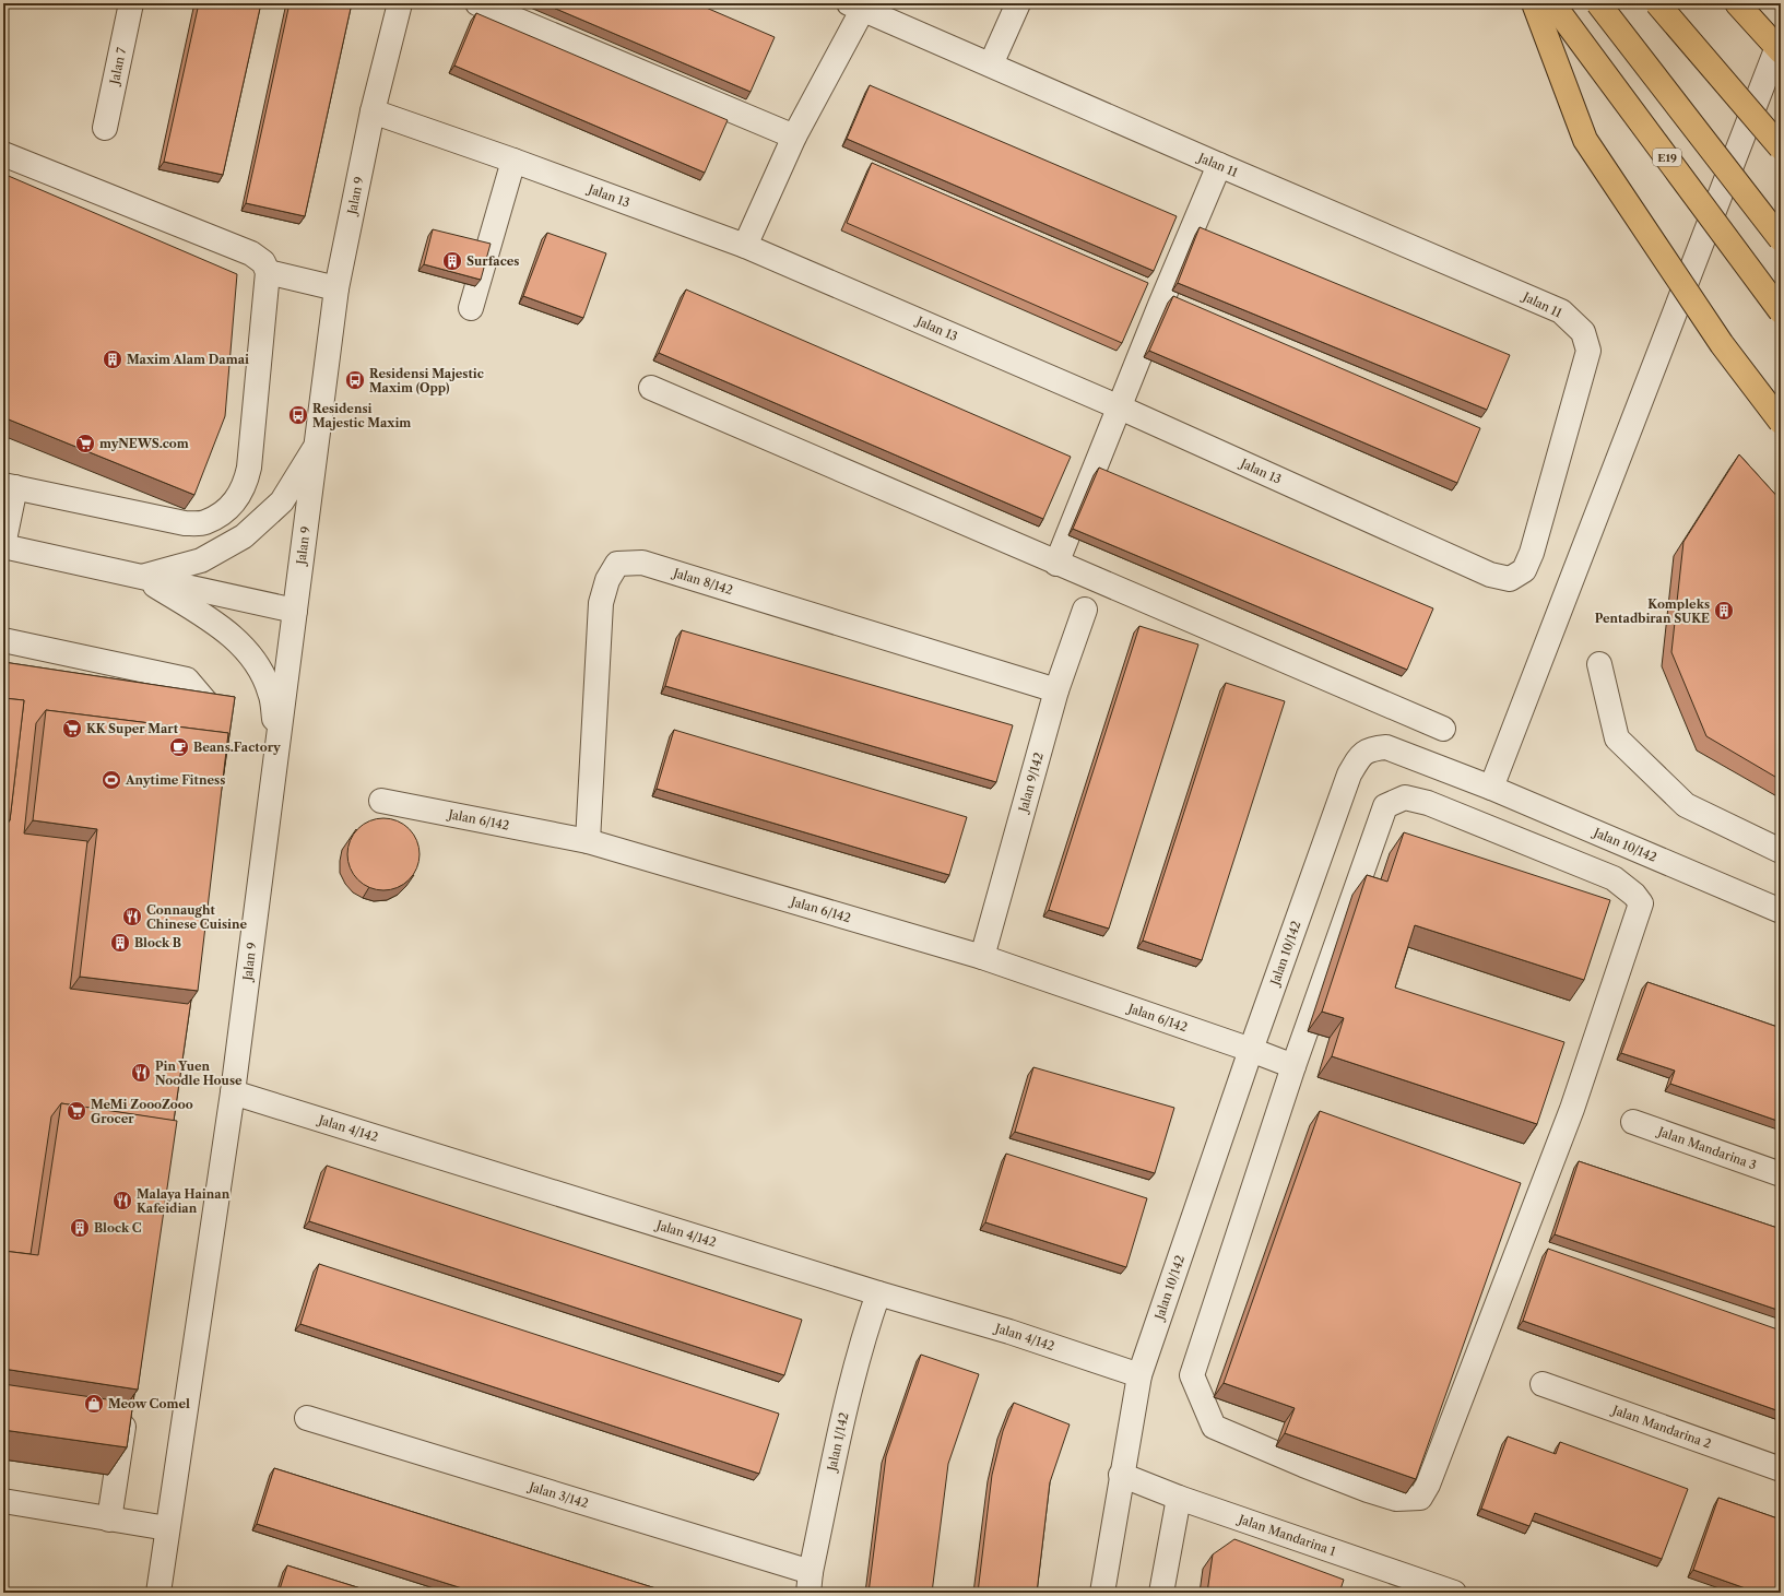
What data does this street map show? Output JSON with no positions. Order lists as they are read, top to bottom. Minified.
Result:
{"streets":{"main road":["E19"],"street":["Jalan 7","Jalan 11","Jalan 9","Jalan 13","Jalan 8/142","Jalan 9/142","Jalan 6/142","Jalan 10/142","Jalan 4/142","Jalan Mandarina 3","Jalan Mandarina 2","Jalan 1/142","Jalan 3/142","Jalan Mandarina 1"]},"crossings":[["Jalan 11","Jalan 13"],["Jalan 9","Jalan 13"],["Jalan 9","Jalan 4/142"],["Jalan 8/142","Jalan 9/142"],["Jalan 8/142","Jalan 6/142"],["Jalan 9/142","Jalan 6/142"],["Jalan 6/142","Jalan 10/142"],["Jalan 10/142","Jalan 4/142"],["Jalan 10/142","Jalan Mandarina 1"],["Jalan 4/142","Jalan 1/142"],["Jalan 1/142","Jalan 3/142"]],"places":{"building":["Surfaces","Maxim Alam Damai","Kompleks Pentadbiran SUKE","Block B","Block C"],"bus stop":["Residensi Majestic Maxim (Opp)","Residensi Majestic Maxim"],"supermarket":["myNEWS.com","KK Super Mart","MeMi ZoooZooo Grocer"],"cafe":["Beans.Factory"],"sports":["Anytime Fitness"],"restaurant":["Connaught Chinese Cuisine","Pin Yuen Noodle House","Malaya Hainan Kafeidian"],"shop":["Meow Comel"]}}
